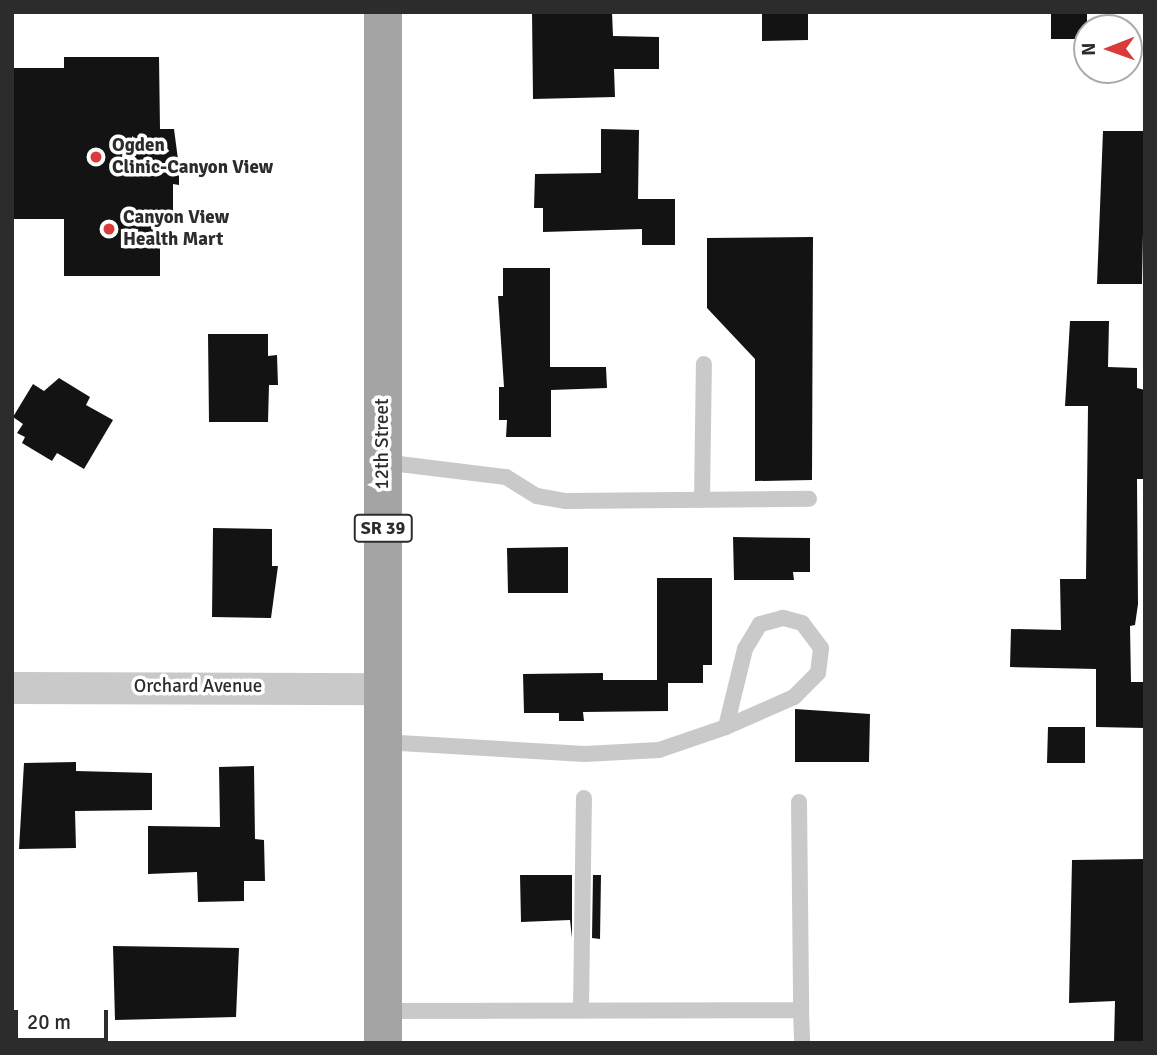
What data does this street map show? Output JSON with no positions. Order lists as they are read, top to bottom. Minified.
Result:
{"streets":{"main road":["12th Street","SR 39"],"street":["Orchard Avenue"]},"crossings":[["12th Street","Orchard Avenue"]],"places":["Ogden Clinic-Canyon View","Canyon View Health Mart"],"scale_bar":"20 m","north":"left"}
